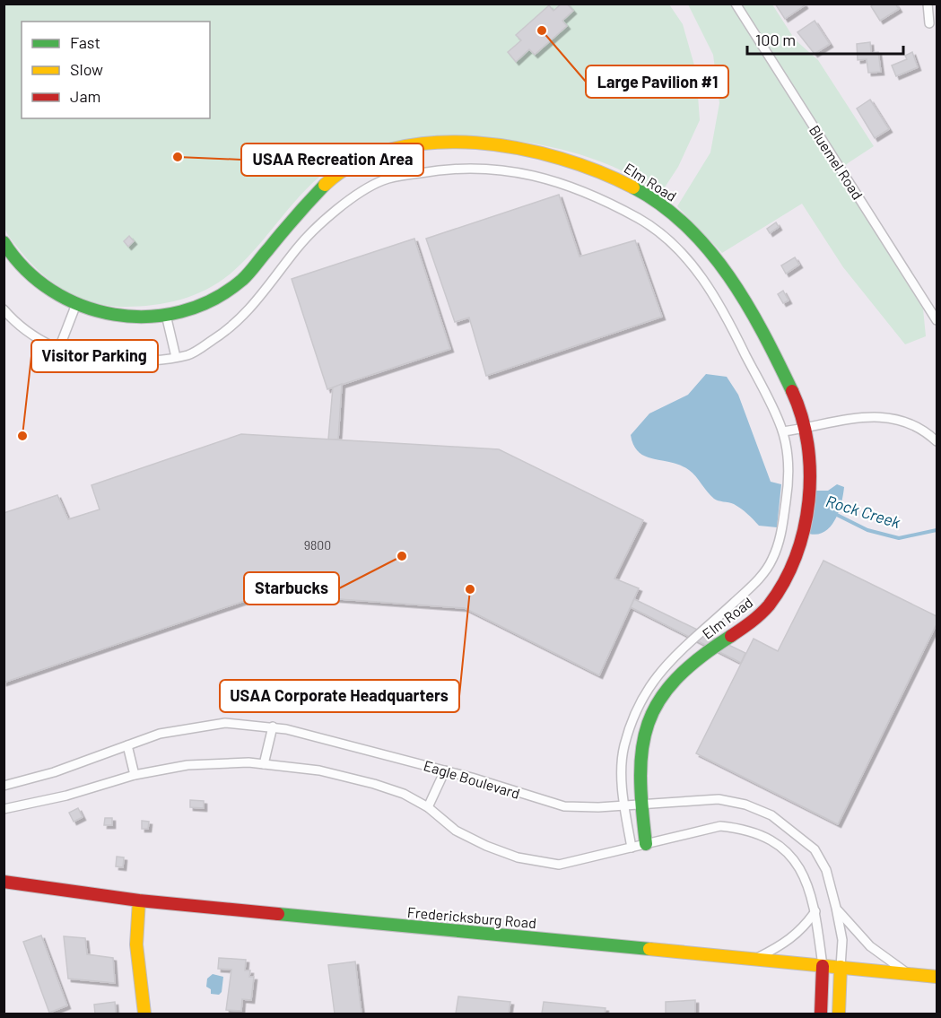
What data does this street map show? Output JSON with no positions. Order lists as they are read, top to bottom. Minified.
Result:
{"streets":{"street":["Bluemel Road","Elm Road","Eagle Boulevard","Fredericksburg Road"]},"crossings":[["Elm Road","Eagle Boulevard"],["Eagle Boulevard","Fredericksburg Road"]],"water":["Rock Creek"],"places":["Large Pavilion #1","USAA Recreation Area","Visitor Parking","Starbucks","USAA Corporate Headquarters"],"house_numbers":["9800"],"legend":["Fast","Slow","Jam"],"scale_bar":"100 m"}
